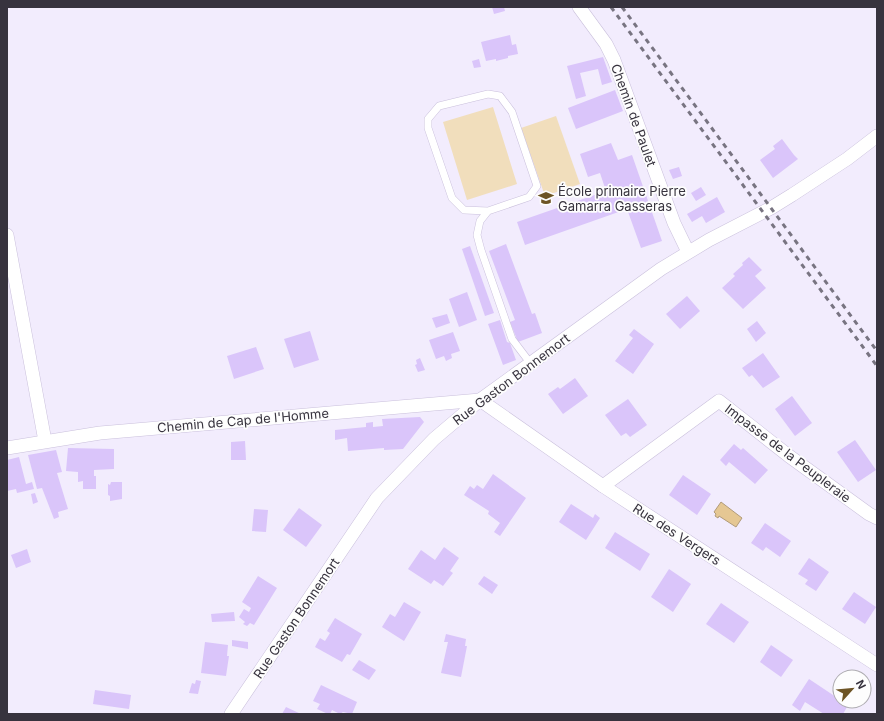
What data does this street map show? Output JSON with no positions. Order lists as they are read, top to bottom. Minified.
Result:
{"streets":{"street":["Chemin de Paulet","Rue Gaston Bonnemort","Chemin de Cap de l'Homme","Impasse de la Peupleraie","Rue des Vergers"]},"crossings":[["Chemin de Paulet","Rue Gaston Bonnemort"],["Rue Gaston Bonnemort","Chemin de Cap de l'Homme"],["Rue Gaston Bonnemort","Rue des Vergers"],["Chemin de Cap de l'Homme","Rue des Vergers"],["Impasse de la Peupleraie","Rue des Vergers"]],"places":{"school or university":["École primaire Pierre Gamarra Gasseras"]},"north":"top right"}
